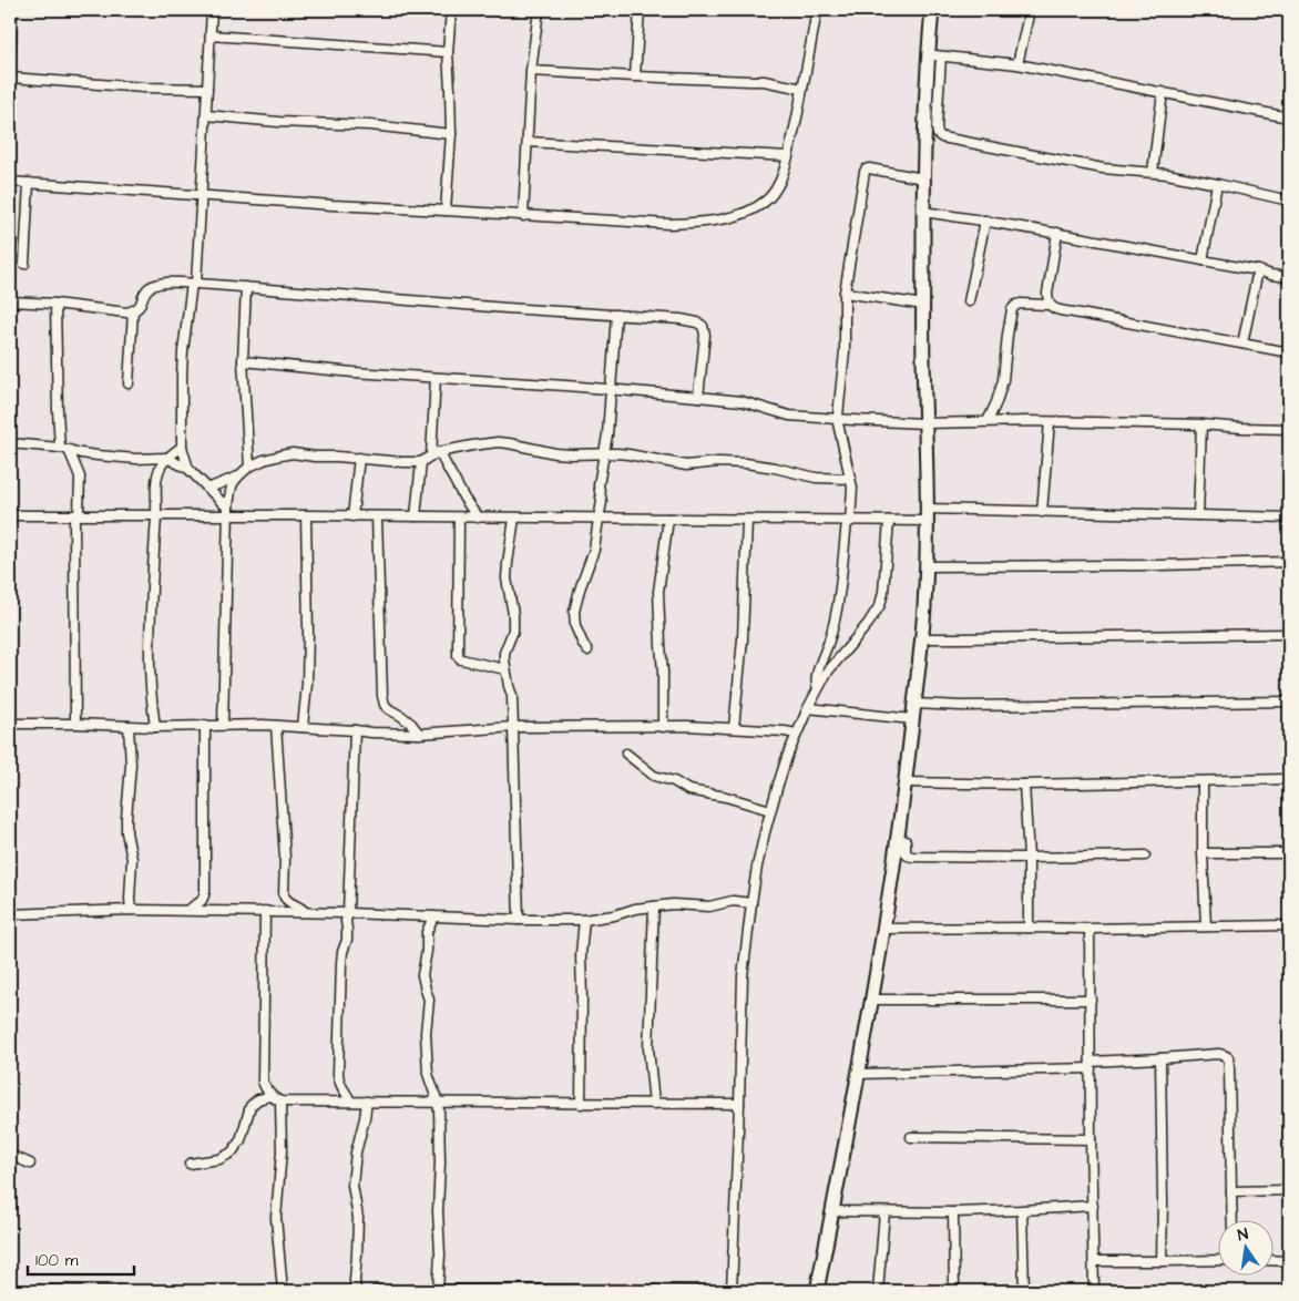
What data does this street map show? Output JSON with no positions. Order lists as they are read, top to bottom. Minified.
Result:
{"scale_bar":"100 m","north":"top"}
